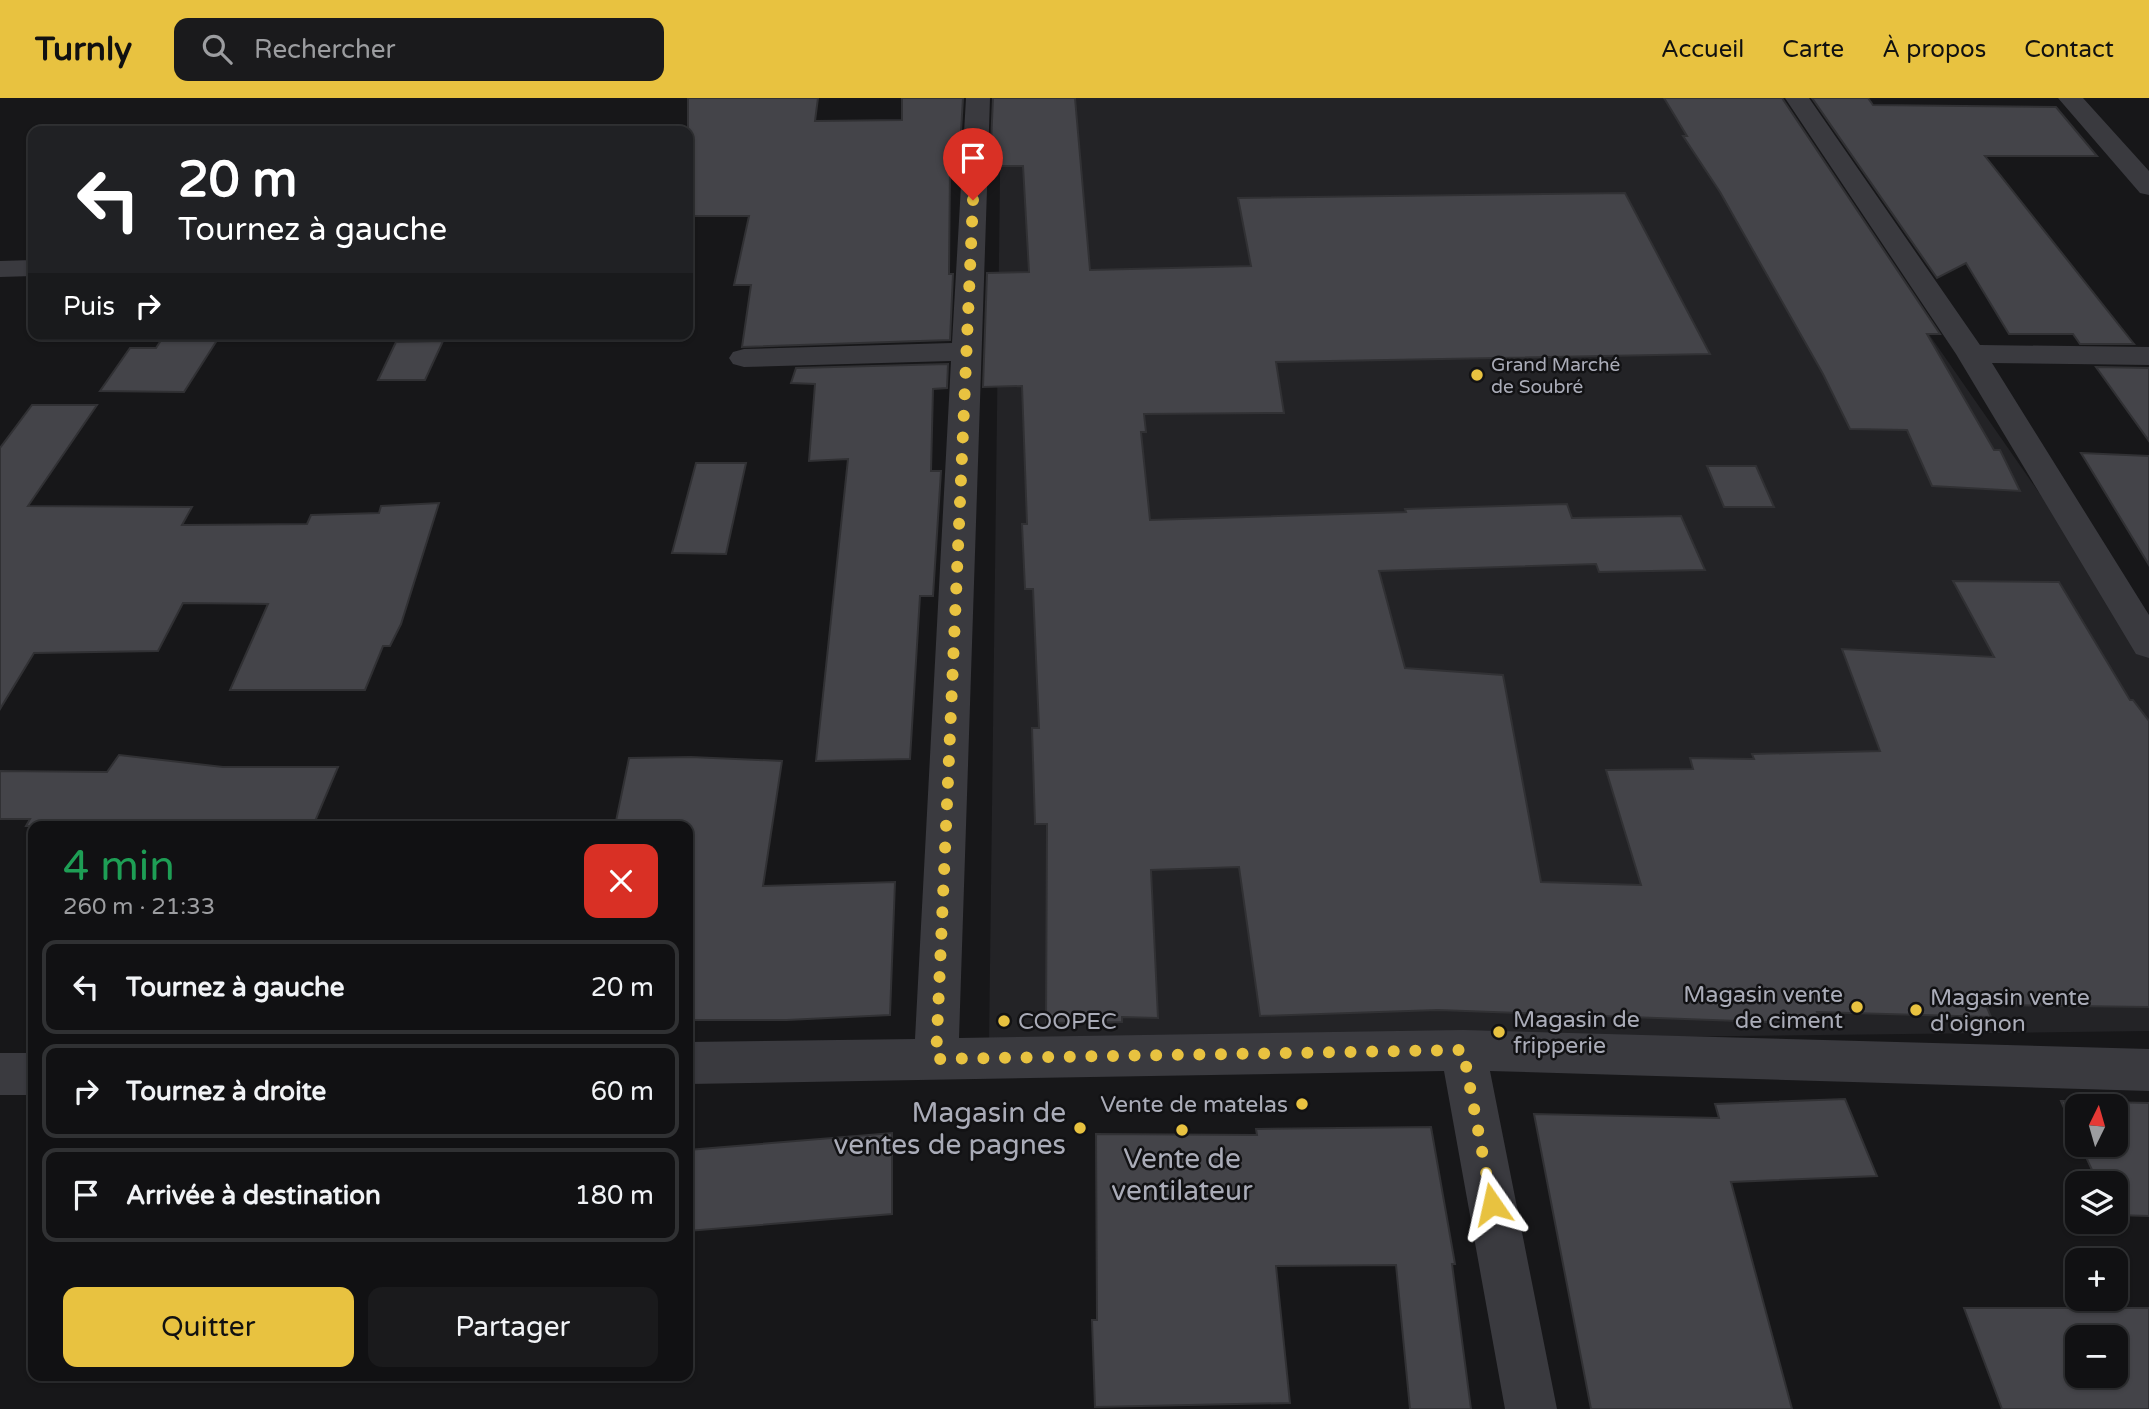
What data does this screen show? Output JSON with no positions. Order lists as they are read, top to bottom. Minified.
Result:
{"places":["Grand Marché de Soubré","Magasin vente de ciment","Magasin vente d'oignon","COOPEC","Magasin de fripperie","Vente de matelas","Magasin de ventes de pagnes","Vente de ventilateur"],"north":"top","page":{"header":"Turnly","search":"Rechercher","nav":["Accueil","Carte","À propos","Contact"],"turn":["20 m","Tournez à gauche"],"then":"Puis","heading":["4 min","260 m · 21:33"],"list":[{"name":"Tournez à gauche","value":"20 m"},{"name":"Tournez à droite","value":"60 m"},{"name":"Arrivée à destination","value":"180 m"}],"map_buttons":["+","−"],"buttons":["Quitter","Partager"]}}
